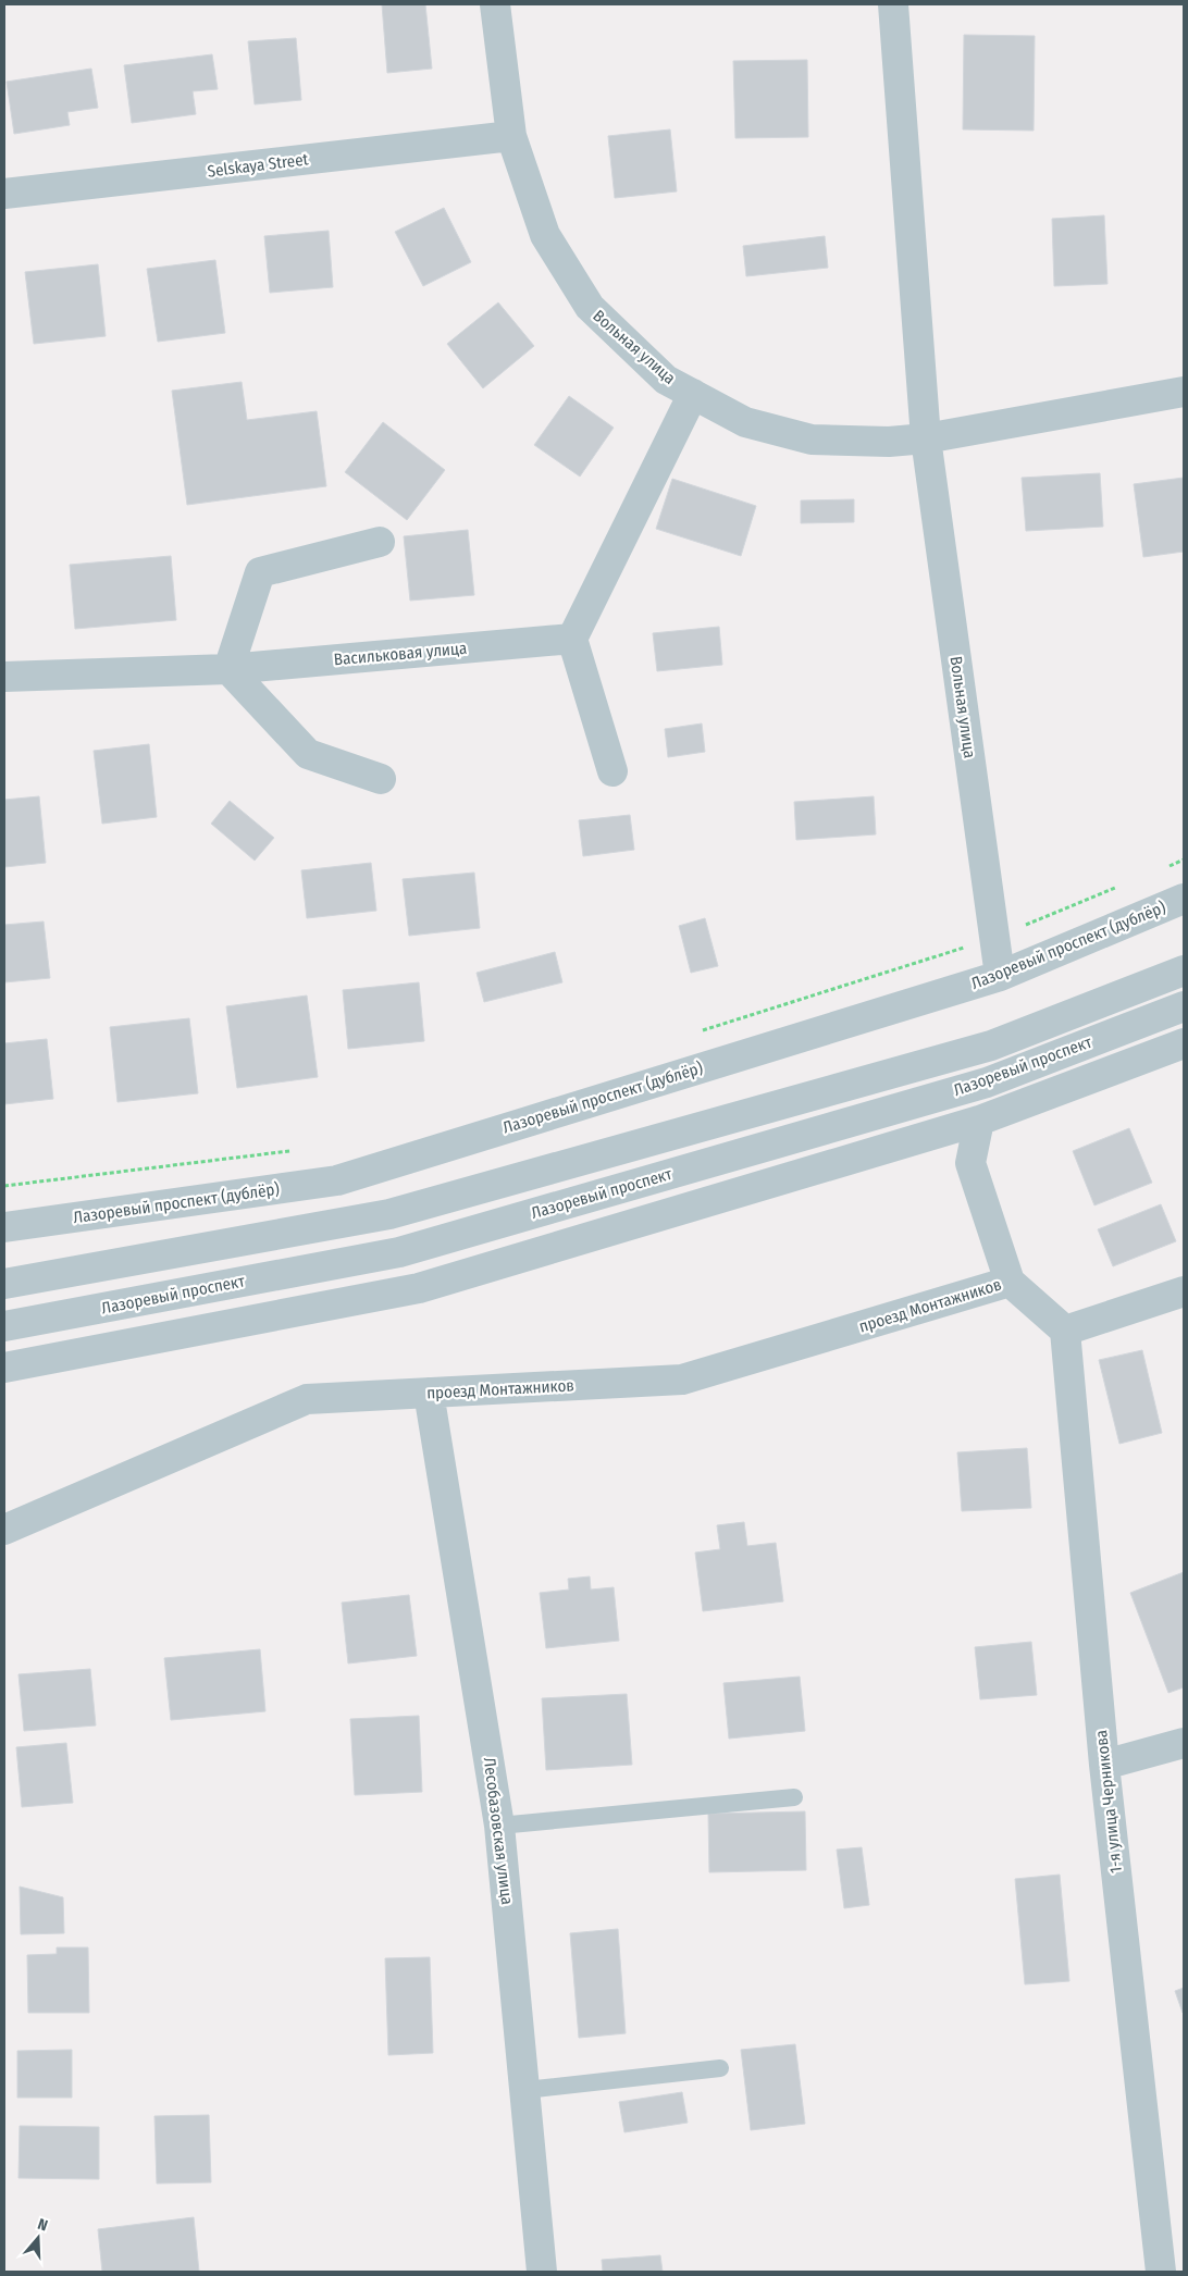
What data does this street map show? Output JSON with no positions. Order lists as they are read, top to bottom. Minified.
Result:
{"streets":{"street":["Selskaya Street","Вольная улица","Васильковая улица","Лазоревый проспект (дублёр)","Лазоревый проспект","проезд Монтажников","1-я улица Черникова","Лесобазовская улица"]},"crossings":[["Selskaya Street","Вольная улица"],["Вольная улица","Лазоревый проспект (дублёр)"],["проезд Монтажников","Лесобазовская улица"]],"north":"top"}
